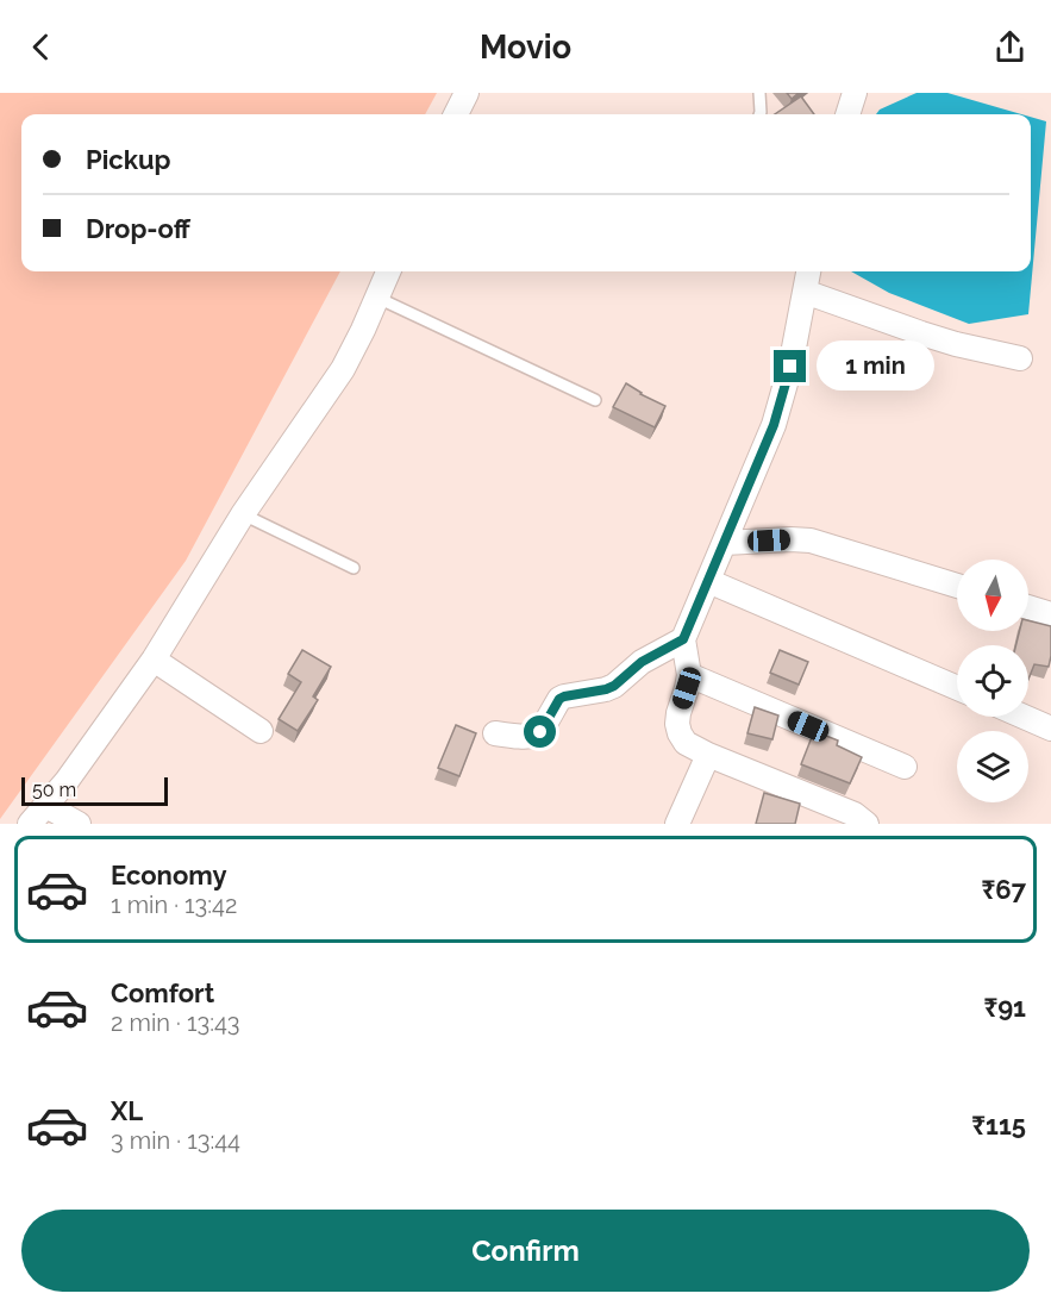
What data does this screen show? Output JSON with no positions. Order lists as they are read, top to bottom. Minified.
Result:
{"scale_bar":"50 m","north":"bottom","page":{"header":"Movio","banner":["Pickup","Drop-off"],"bubble":"1 min","scale":"50 m","list":[{"name":"Economy","note":"1 min · 13:42","value":"₹67"},{"name":"Comfort","note":"2 min · 13:43","value":"₹91"},{"name":"XL","note":"3 min · 13:44","value":"₹115"}],"buttons":"Confirm"}}
